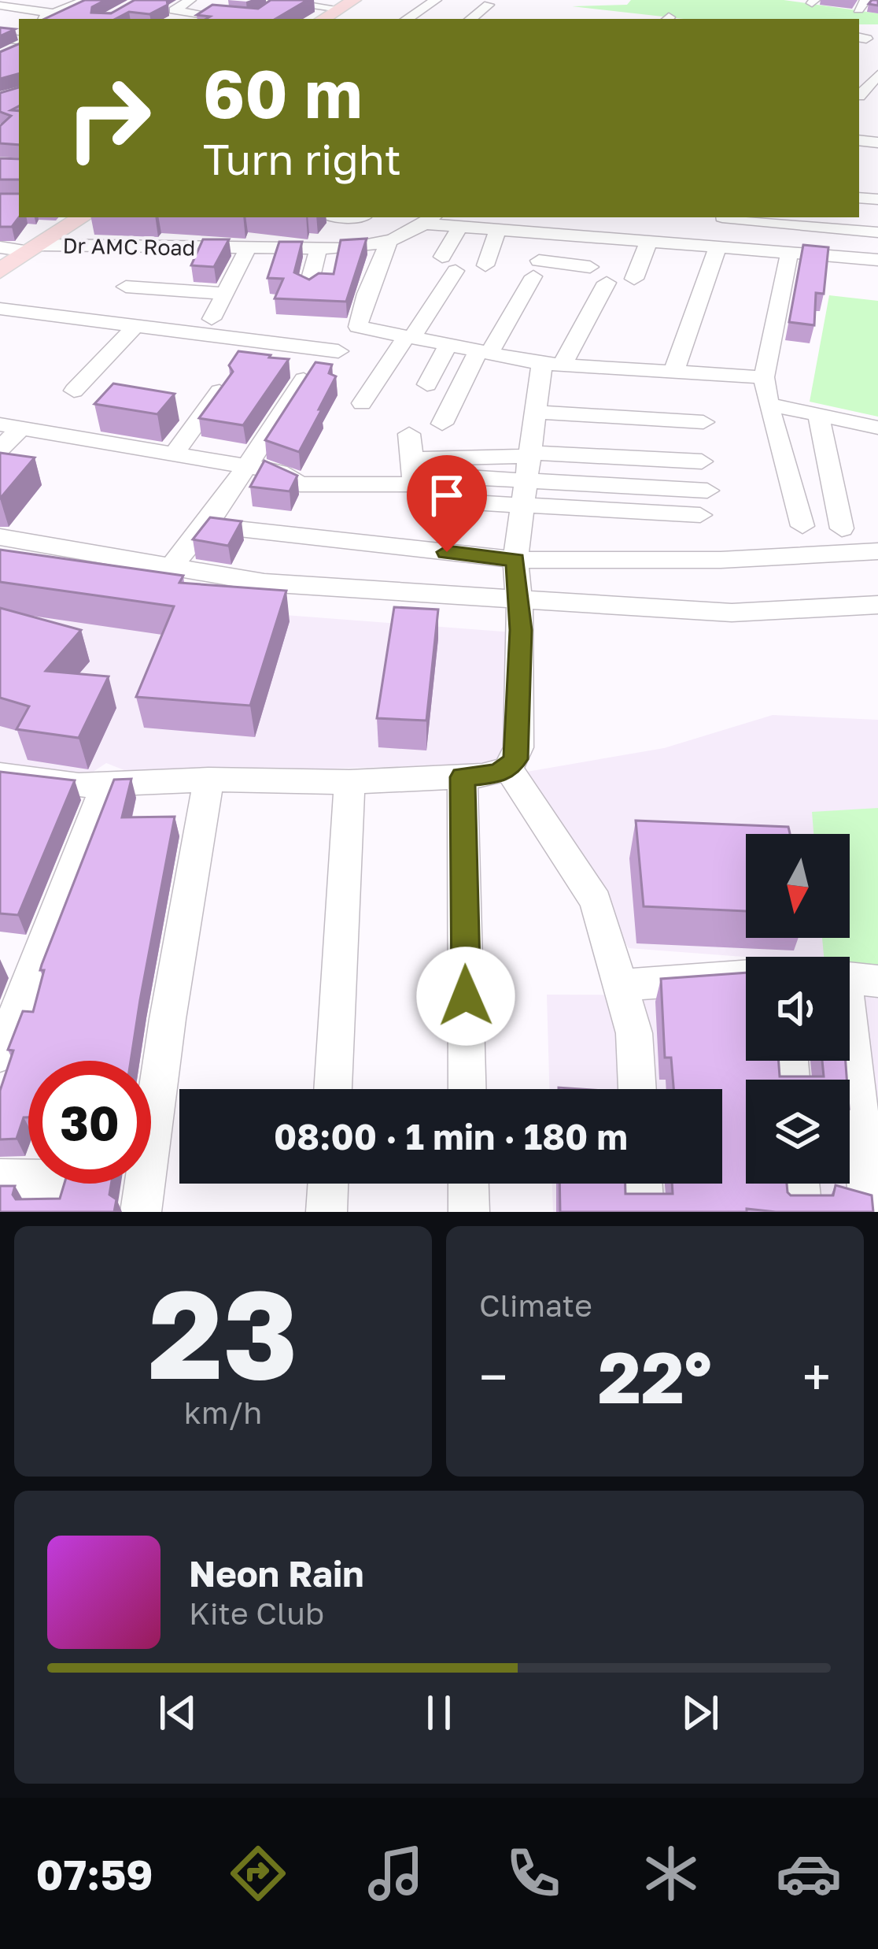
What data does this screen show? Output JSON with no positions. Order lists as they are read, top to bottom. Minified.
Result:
{"streets":{"street":["Dr AMC Road"]},"north":"bottom","page":{"turn":["60 m","Turn right"],"limit":"30","trip":"08:00 · 1 min · 180 m","tile":[["23","km/h"],"Climate"],"heat":["−","22°","+"],"song":["Neon Rain","Kite Club"],"tabs":"07:59"}}
